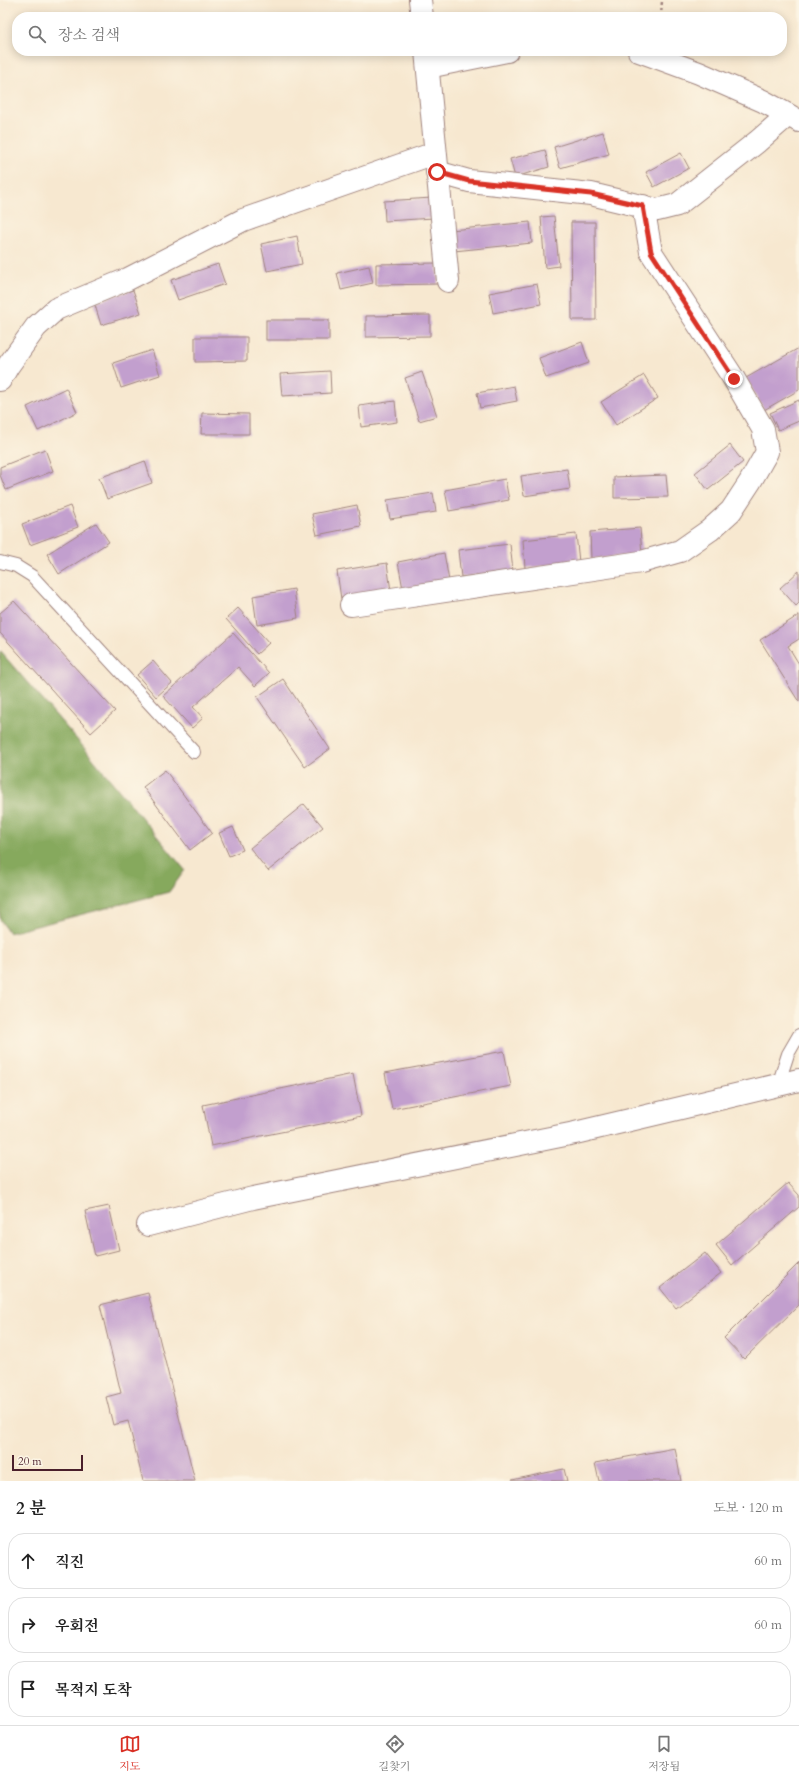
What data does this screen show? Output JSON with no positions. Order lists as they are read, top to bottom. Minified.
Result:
{"scale_bar":"20 m","page":{"search":"장소 검색","scale":"20 m","heading":["2 분","도보 · 120 m"],"list":[["직진","60 m"],["우회전","60 m"],"목적지 도착"],"nav":["지도","길찾기","저장됨"]}}
